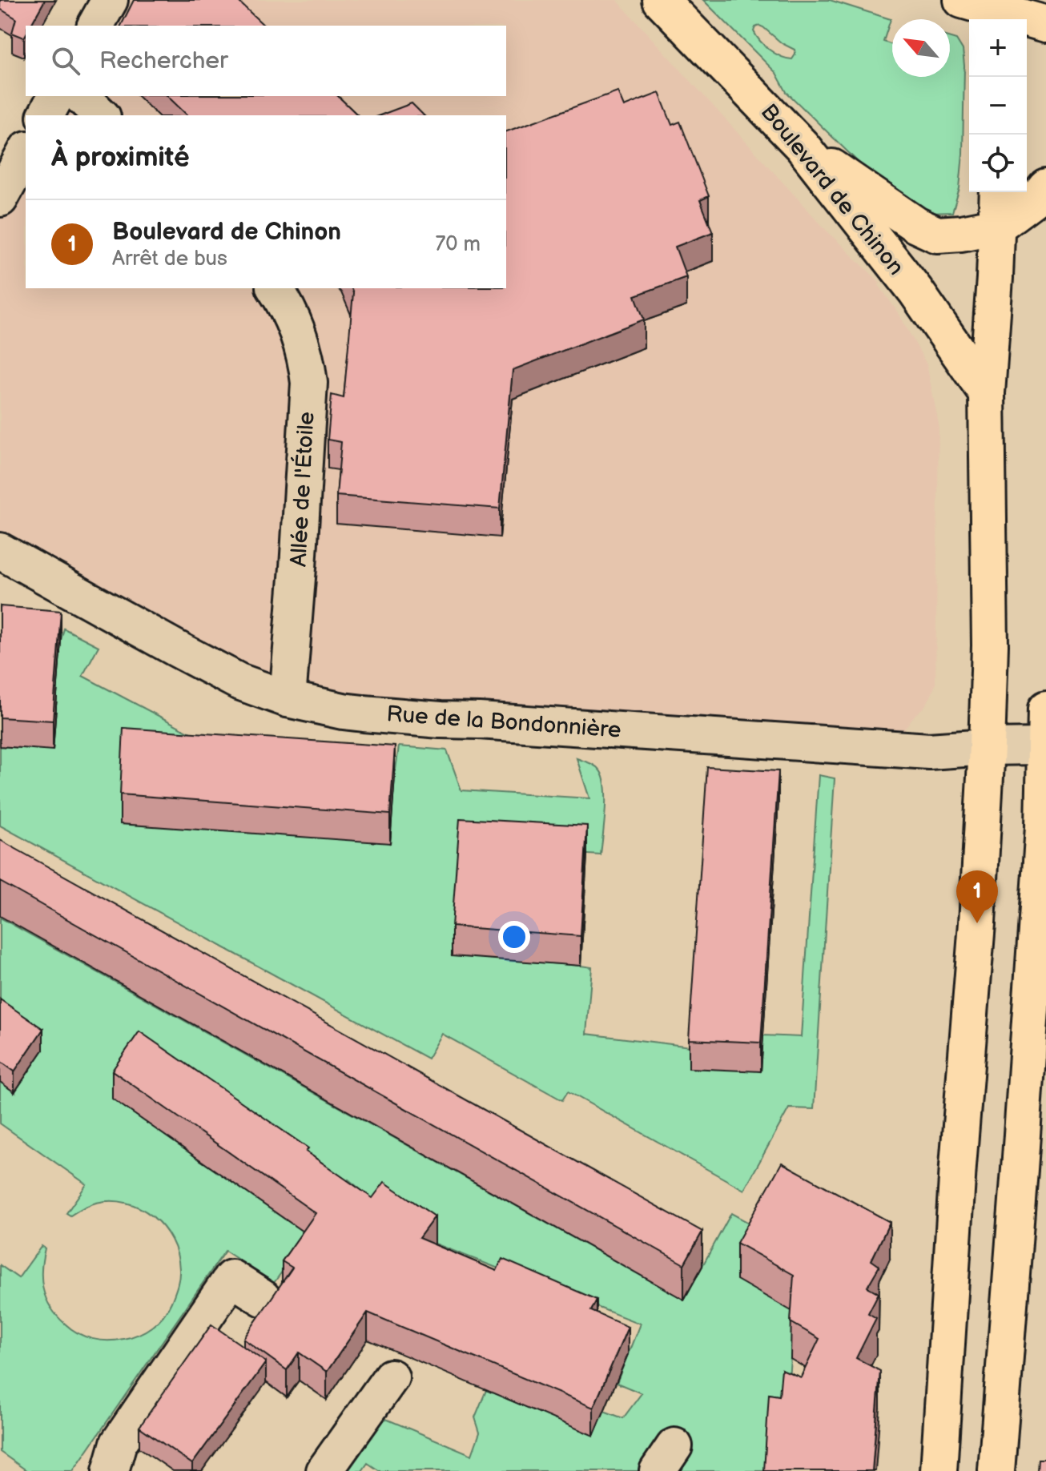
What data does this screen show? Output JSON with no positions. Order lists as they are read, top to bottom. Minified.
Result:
{"streets":{"main road":["Boulevard de Chinon"],"street":["Allée de l'Étoile","Rue de la Bondonnière"]},"crossings":[["Allée de l'Étoile","Rue de la Bondonnière"]],"north":"top left","page":{"map_buttons":["+","−"],"search":"Rechercher","heading":"À proximité","list":[{"mark":"1","name":"Boulevard de Chinon","note":"Arrêt de bus","value":"70 m"}],"pins":"1"}}
